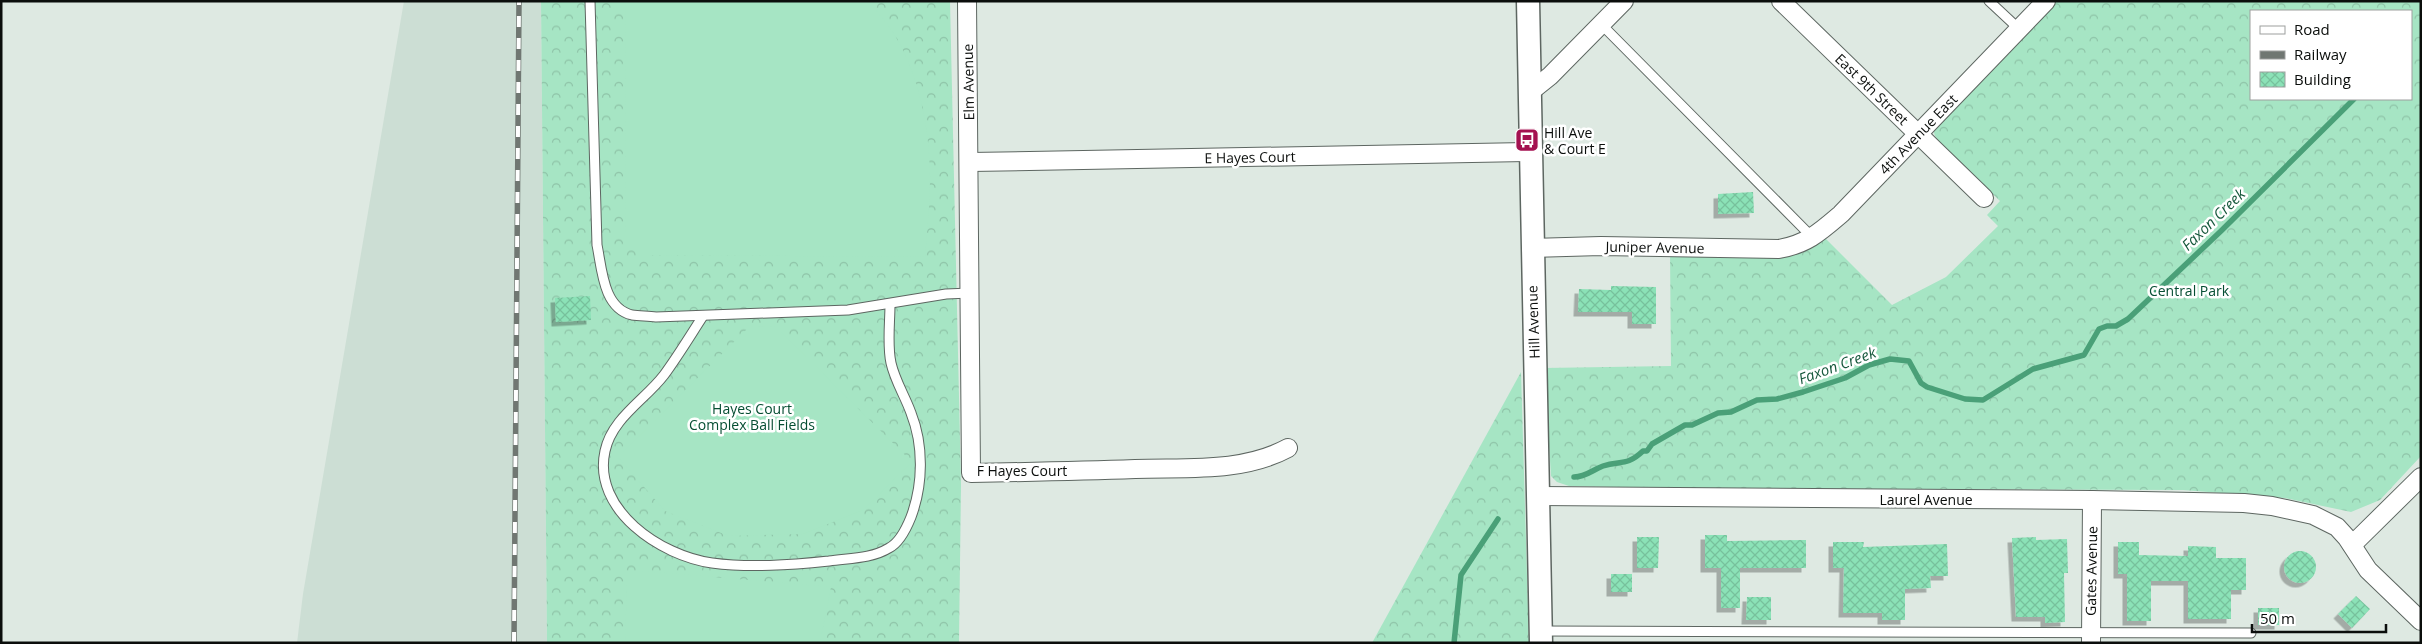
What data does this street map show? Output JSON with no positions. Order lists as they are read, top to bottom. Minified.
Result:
{"streets":{"street":["Elm Avenue","East 9th Street","4th Avenue East","E Hayes Court","Juniper Avenue","Hill Avenue","F Hayes Court","Laurel Avenue","Gates Avenue"]},"crossings":[["Elm Avenue","E Hayes Court"],["Elm Avenue","F Hayes Court"],["East 9th Street","4th Avenue East"],["4th Avenue East","Juniper Avenue"],["E Hayes Court","Hill Avenue"],["E Hayes Court","F Hayes Court"],["Juniper Avenue","Hill Avenue"],["Hill Avenue","Laurel Avenue"],["Laurel Avenue","Gates Avenue"]],"water":["Faxon Creek"],"parks":["Central Park","Hayes Court Complex Ball Fields"],"places":{"bus stop":["Hill Ave & Court E"]},"legend":["Road","Railway","Building"],"scale_bar":"50 m"}
